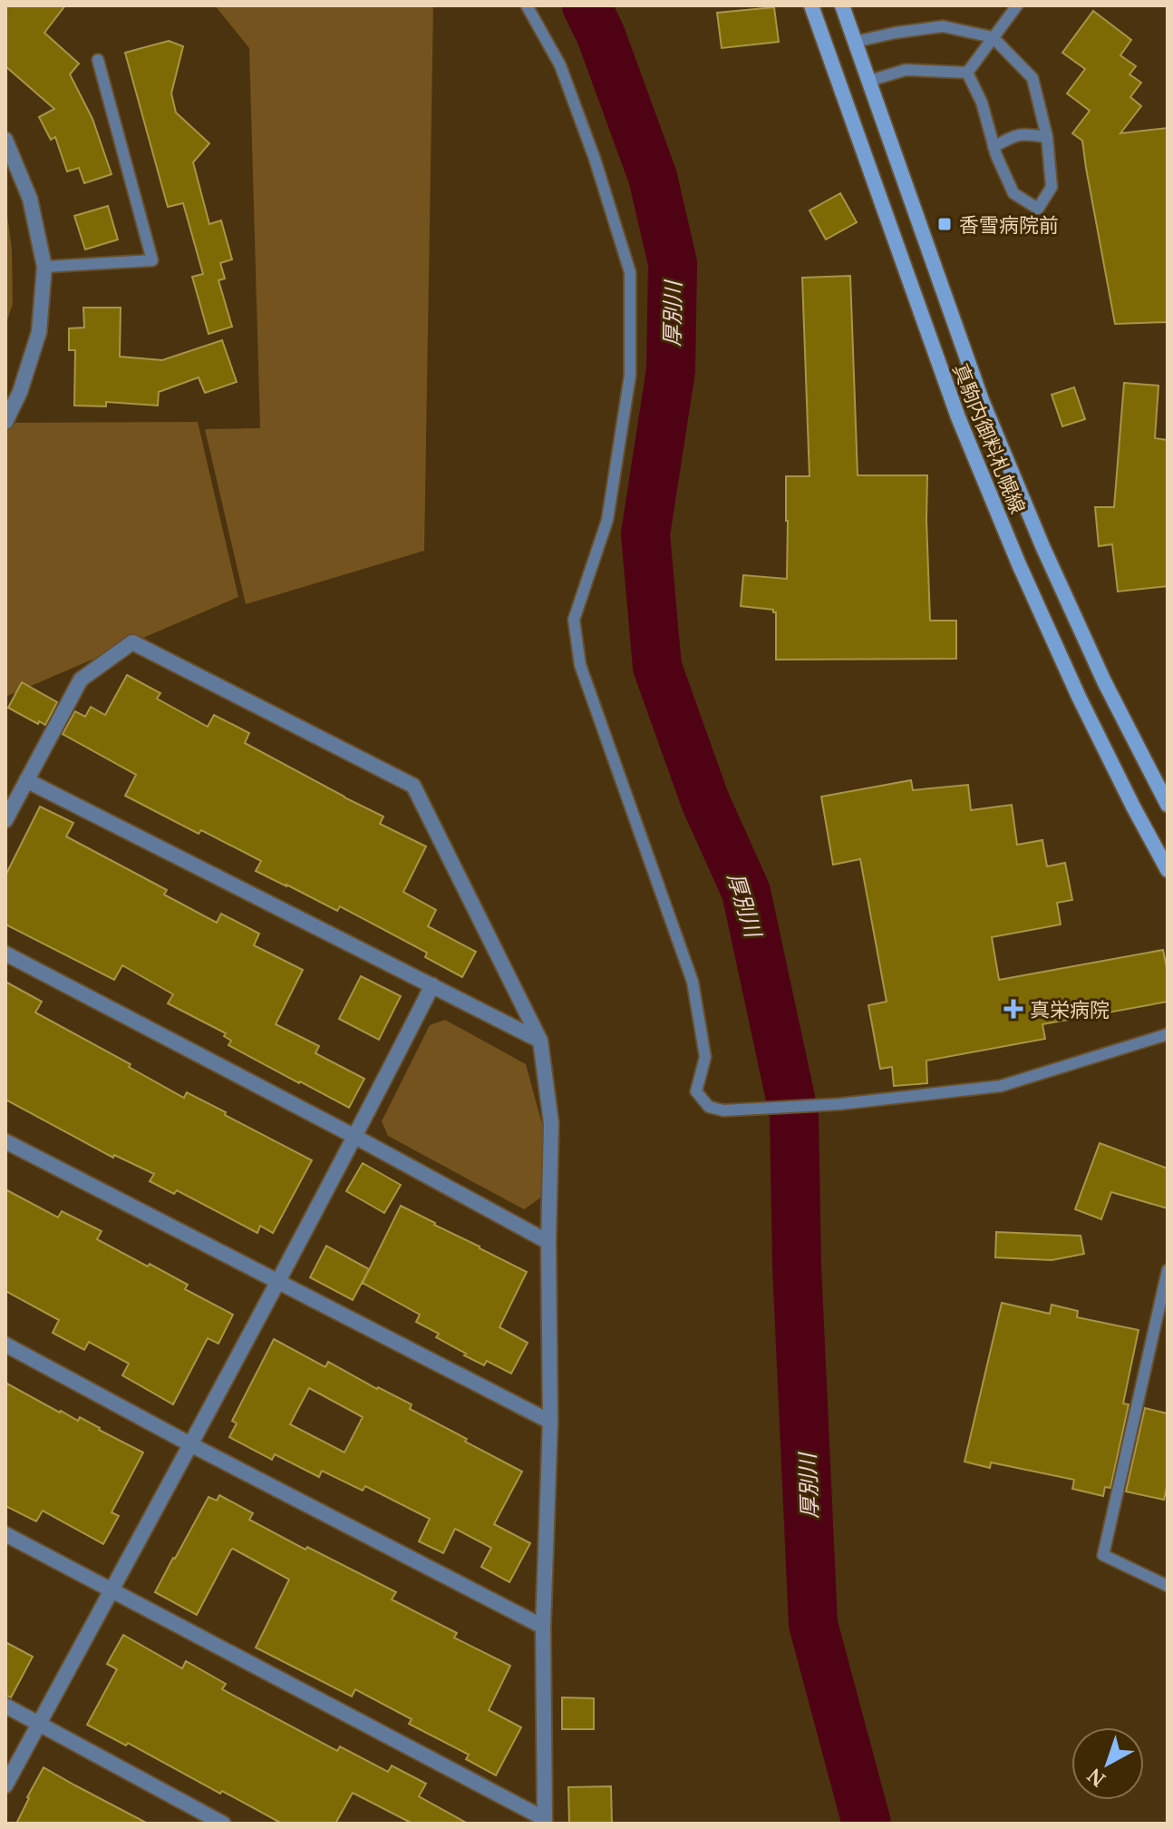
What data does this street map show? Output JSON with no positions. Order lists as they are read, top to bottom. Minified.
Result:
{"streets":{"main road":["真駒内御料札幌線"]},"water":["厚別川"],"places":{"transit":["香雪病院前"],"health":["真栄病院"]},"north":"bottom left"}
